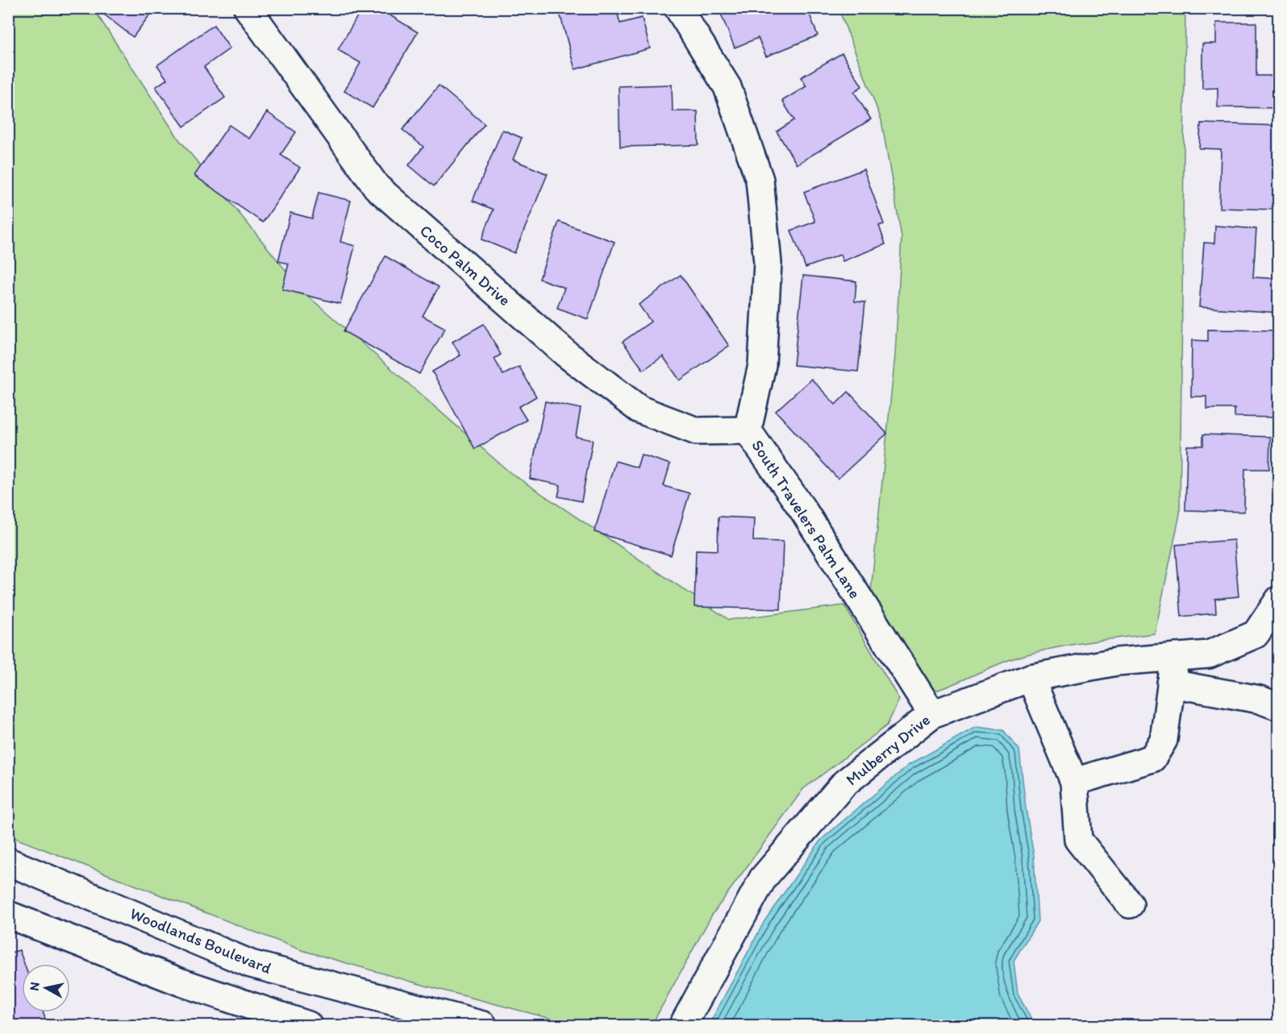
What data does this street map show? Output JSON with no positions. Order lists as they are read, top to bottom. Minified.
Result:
{"streets":{"street":["Coco Palm Drive","South Travelers Palm Lane","Mulberry Drive","Woodlands Boulevard"]},"crossings":[["Coco Palm Drive","South Travelers Palm Lane"],["South Travelers Palm Lane","Mulberry Drive"]],"north":"left"}
